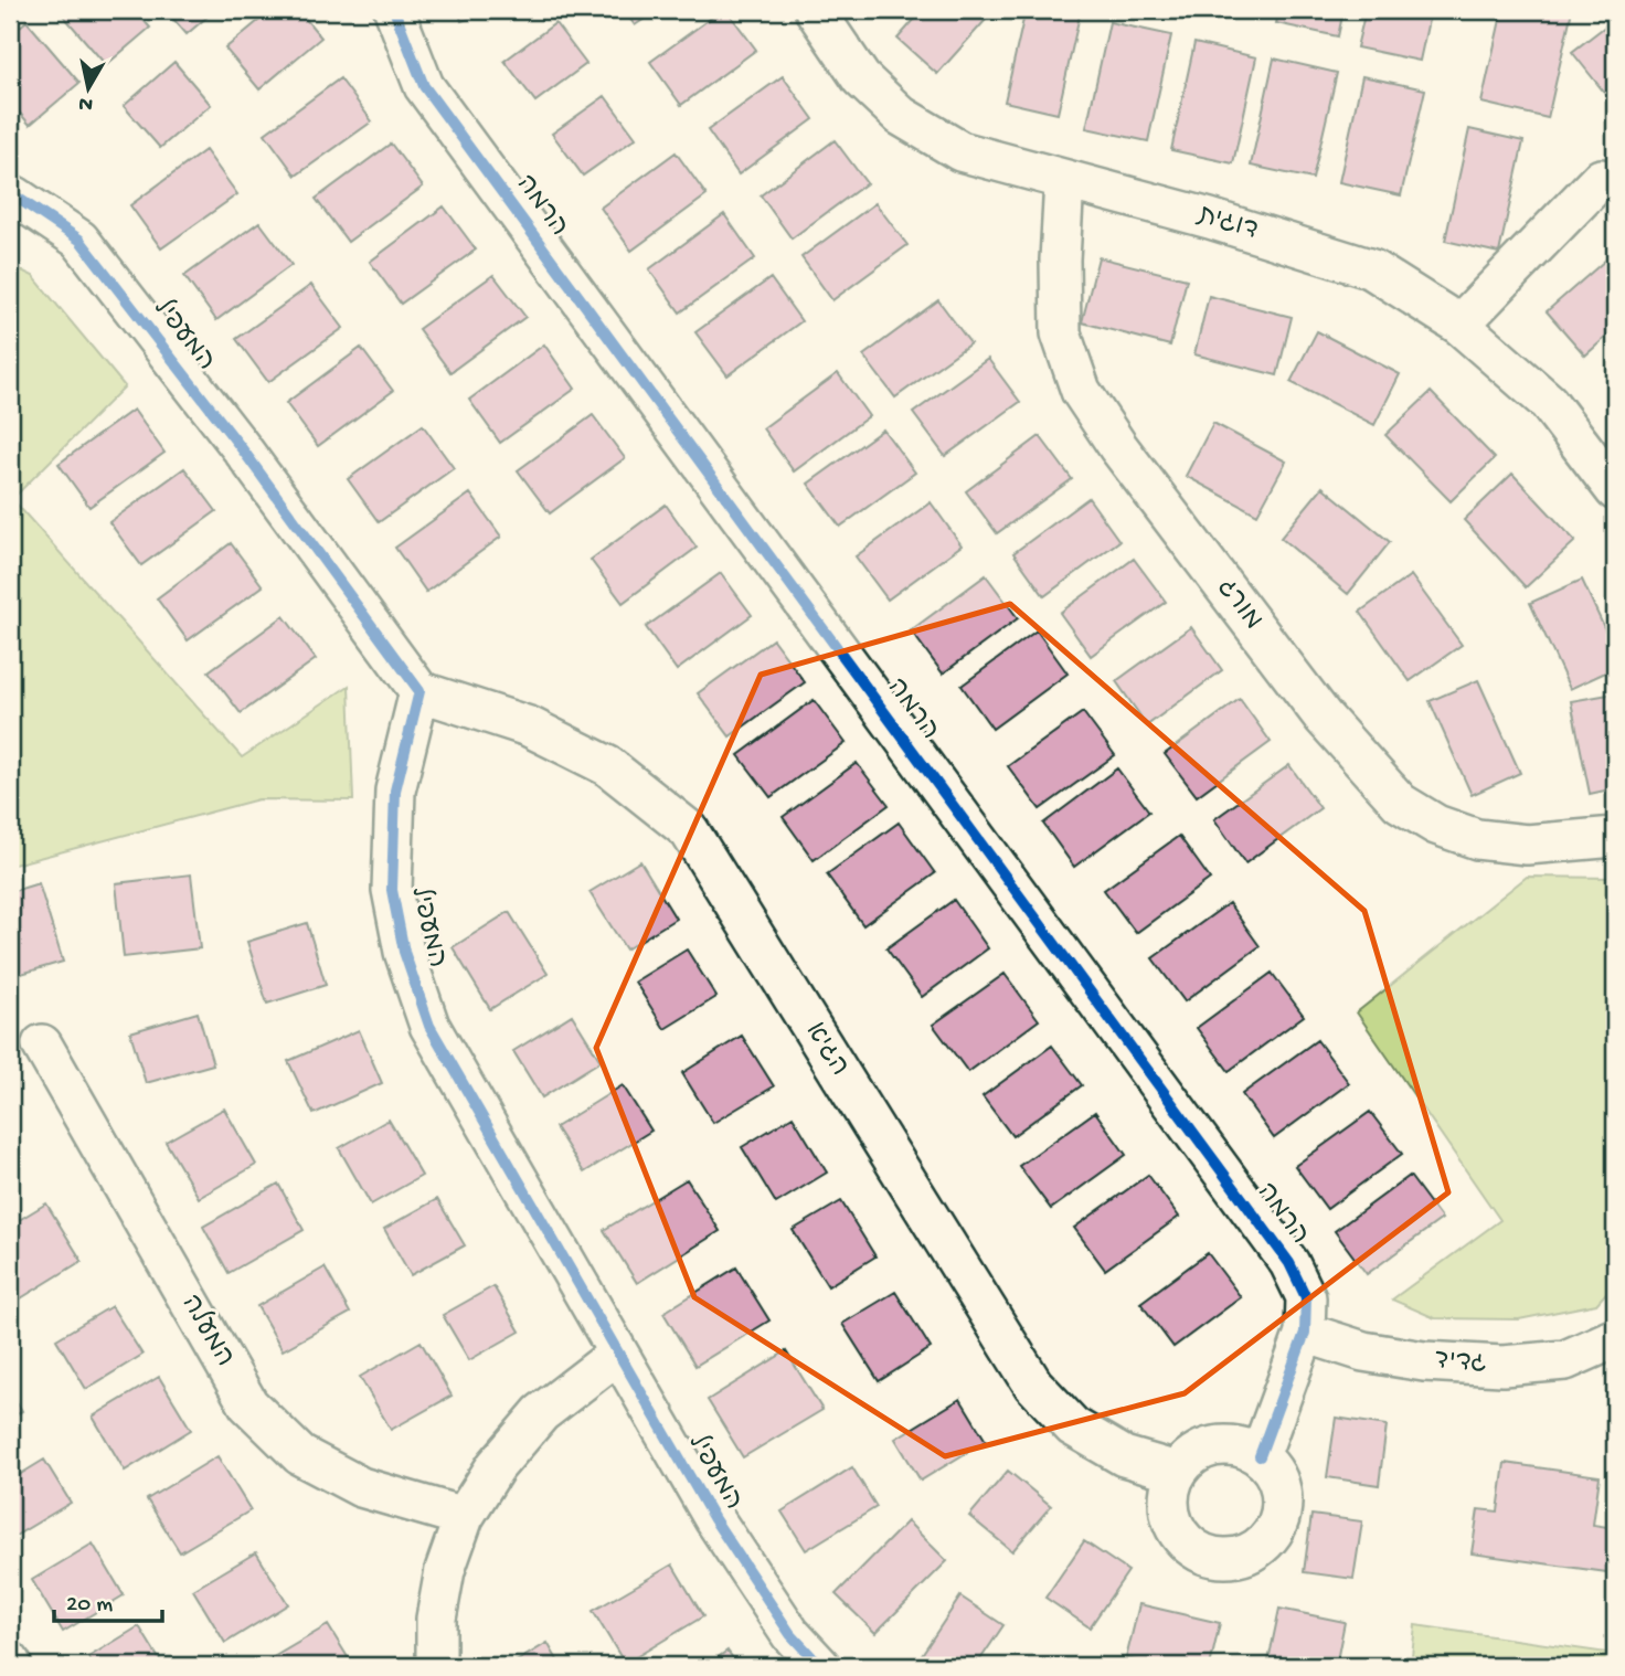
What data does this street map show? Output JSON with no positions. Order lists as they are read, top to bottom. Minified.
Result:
{"streets":{"street":["הרמה","דוגית","המעפיל","מורג","הגיא","המעלה","גדיד"]},"crossings":[["הרמה","הגיא"],["הרמה","גדיד"],["דוגית","מורג"],["המעפיל","הגיא"]],"scale_bar":"20 m","north":"bottom"}
